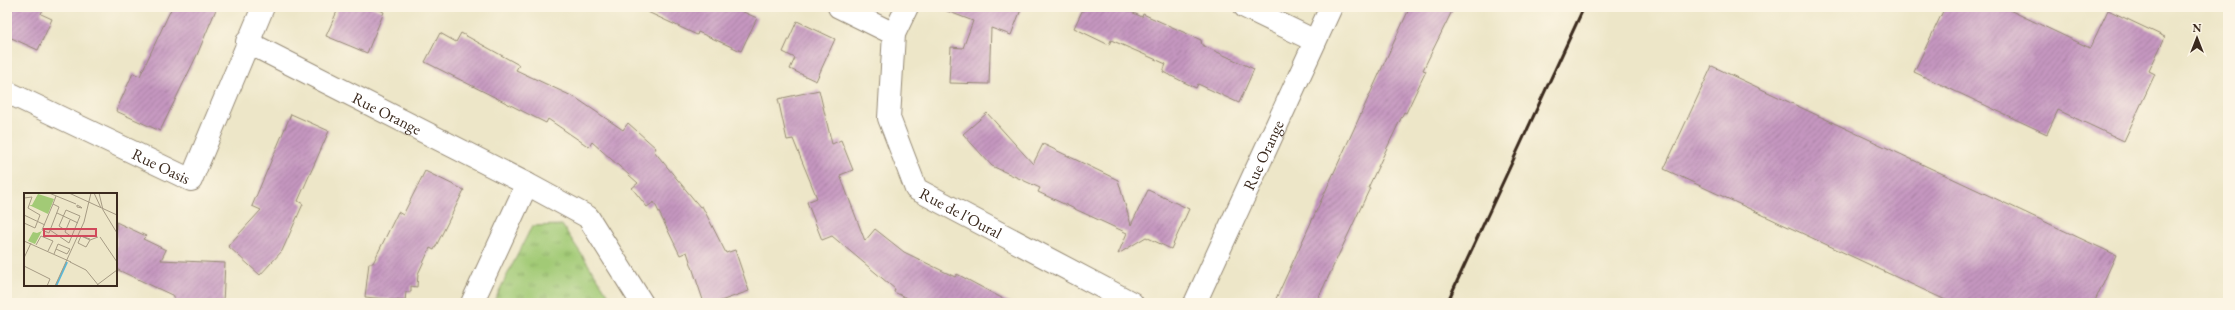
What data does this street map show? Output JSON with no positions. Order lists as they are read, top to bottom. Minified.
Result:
{"streets":{"street":["Rue Orange","Rue Oasis","Rue de l'Oural"]},"crossings":[["Rue Orange","Rue Oasis"]],"north":"top"}
